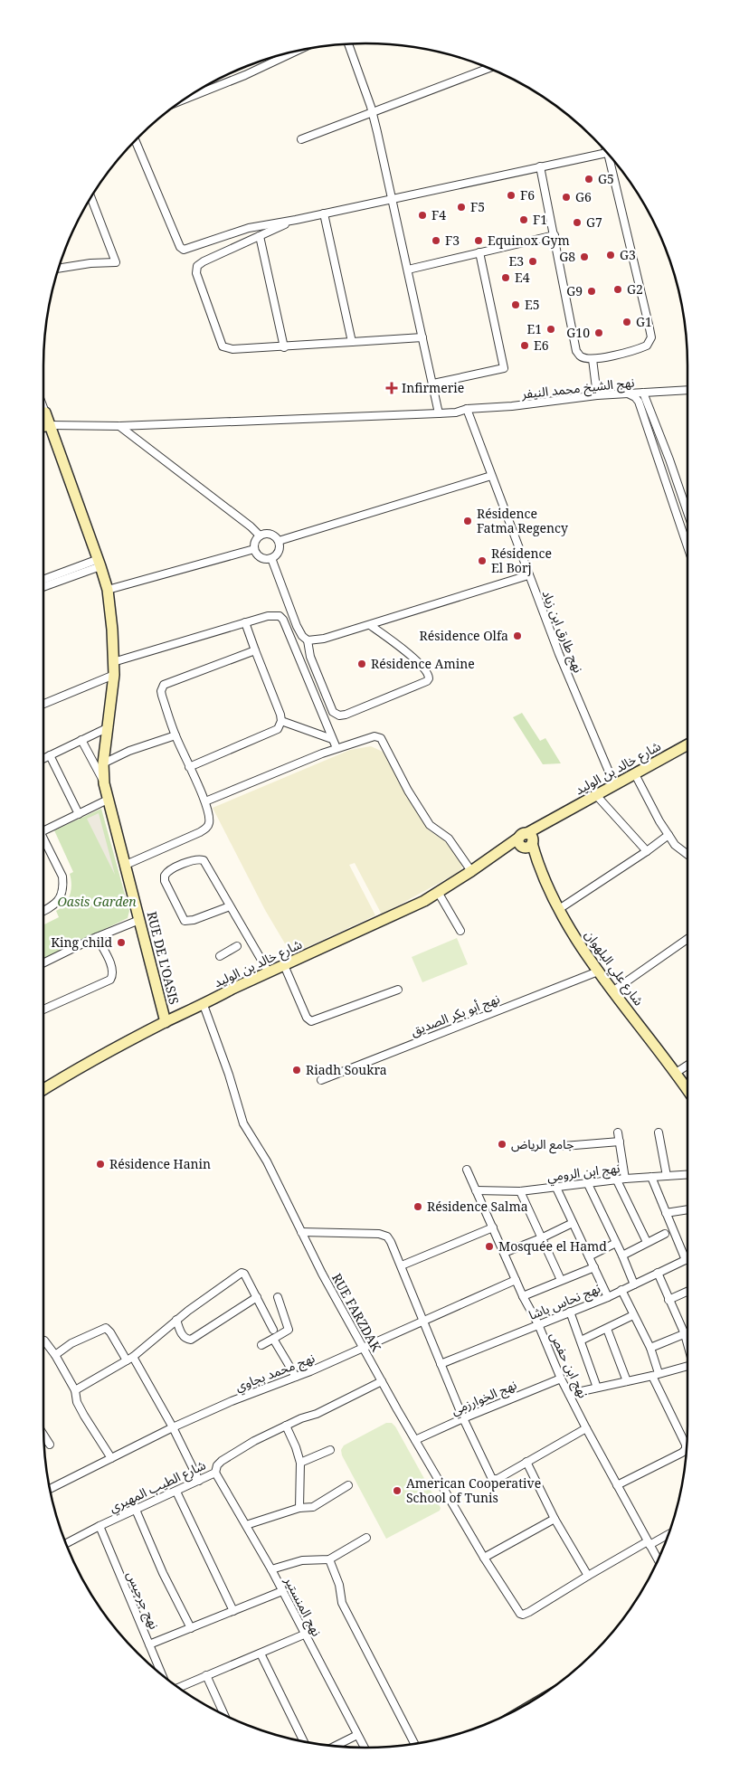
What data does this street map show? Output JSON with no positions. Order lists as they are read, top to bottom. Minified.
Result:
{"streets":{"street":["نهج الشيخ محمد النيفر","نهج طارق ابن زياد","شارع خالد بن الوليد","RUE DE L'OASIS","شارع علي البلهوان","نهج أبو بكر الصديق","نهج ابن الرومي","نهج نحاس باشا","RUE FARZDAK","نهج ابن حفص","نهج محمد بجاوي","نهج الخوارزمي","شارع الطيب المهيري","نهج جرجيس","نهج المنستير"]},"crossings":[["نهج الشيخ محمد النيفر","نهج طارق ابن زياد"],["نهج الشيخ محمد النيفر","RUE DE L'OASIS"],["نهج طارق ابن زياد","شارع خالد بن الوليد"],["شارع خالد بن الوليد","RUE DE L'OASIS"],["شارع خالد بن الوليد","شارع علي البلهوان"],["شارع خالد بن الوليد","RUE FARZDAK"],["شارع علي البلهوان","نهج أبو بكر الصديق"],["نهج ابن الرومي","نهج ابن حفص"],["نهج نحاس باشا","نهج ابن حفص"],["RUE FARZDAK","نهج محمد بجاوي"],["RUE FARZDAK","نهج الخوارزمي"],["RUE FARZDAK","شارع الطيب المهيري"],["نهج ابن حفص","نهج محمد بجاوي"],["نهج ابن حفص","نهج الخوارزمي"],["شارع الطيب المهيري","نهج جرجيس"],["شارع الطيب المهيري","نهج المنستير"]],"parks":["Oasis Garden"],"places":{"other":["G5","F6","G6","F5","F4","F1","G7","F3","Equinox Gym","G3","G8","E3","E4","G2","G9","E5","G1","E1","G10","E6","Résidence Fatma Regency","Résidence El Borj","Résidence Olfa","Résidence Amine","King child","Riadh Soukra","جامع الرياض","Résidence Hanin","Résidence Salma","Mosquée el Hamd","American Cooperative School of Tunis"],"health":["Infirmerie"]}}
